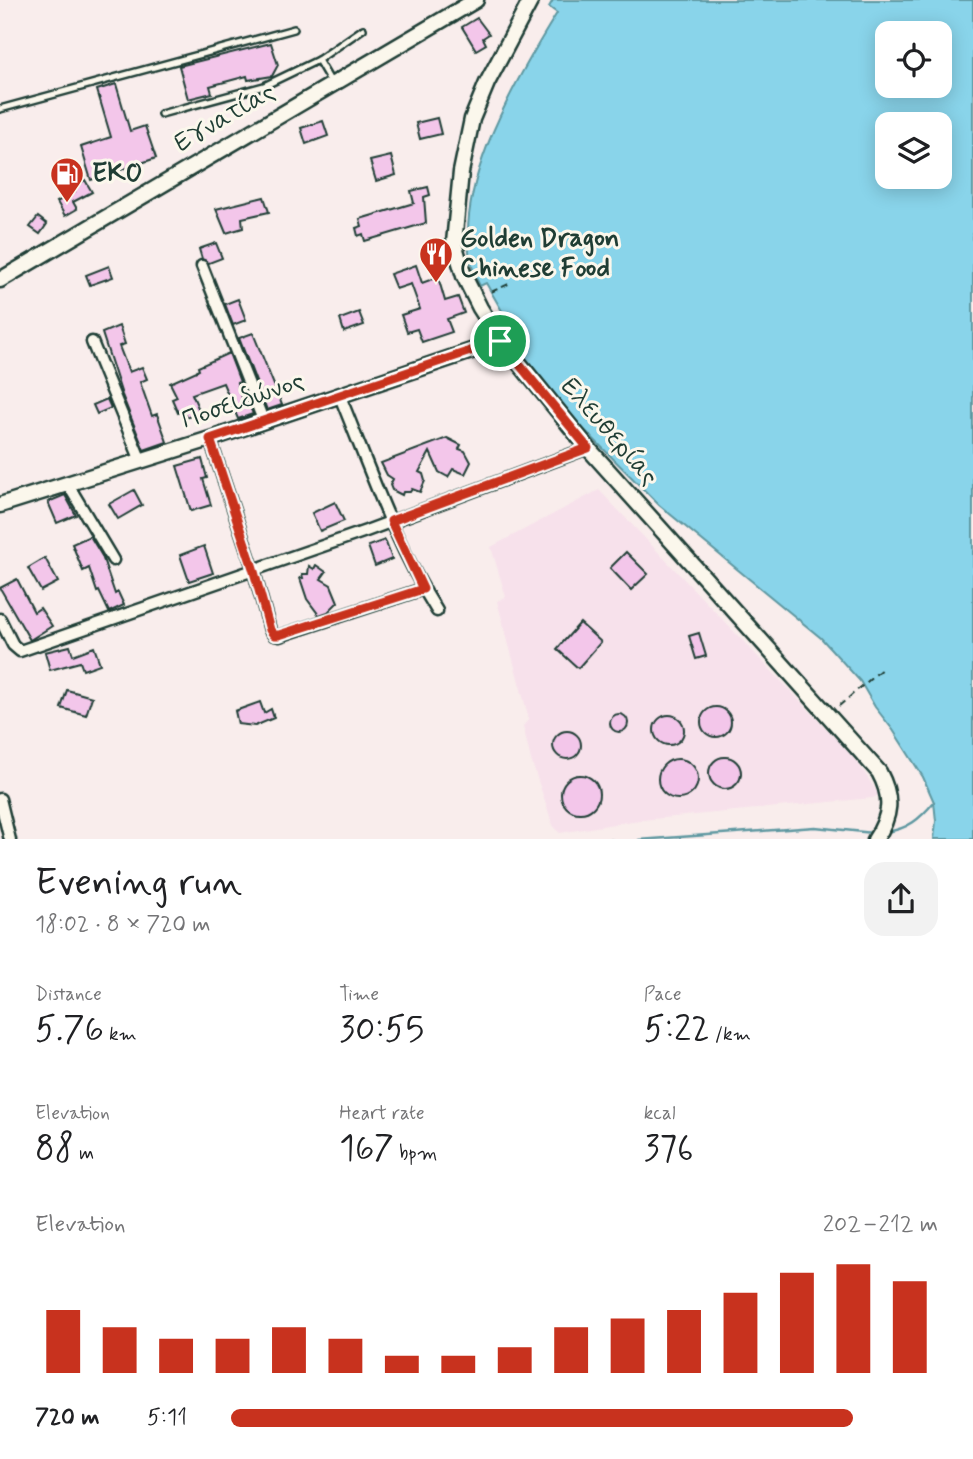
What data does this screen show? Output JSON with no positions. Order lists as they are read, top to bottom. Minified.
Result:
{"streets":{"street":["Εγνατίας","Ποσειδώνος","Ελευθερίας"]},"crossings":[["Ποσειδώνος","Ελευθερίας"]],"places":{"fuel station":["EKO"],"restaurant":["Golden Dragon Chinese Food"]},"page":{"heading":["Evening run","18:02 · 8 × 720 m"],"stats":[["Distance","5.76 km"],["Time","30:55"],["Pace","5:22 /km"],["Elevation","88 m"],["Heart rate","167 bpm"],["kcal","376"]],"chart":["Elevation","202–212 m"],"list":[{"name":"720 m","note":"5:11"}]}}
